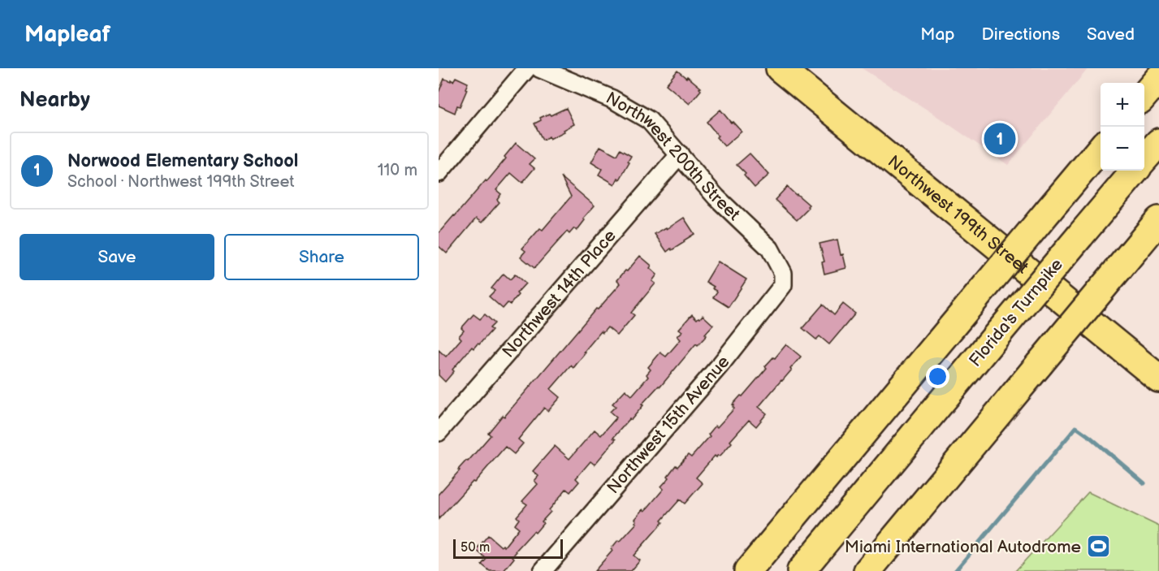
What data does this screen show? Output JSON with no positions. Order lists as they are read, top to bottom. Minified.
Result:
{"streets":{"main road":["Northwest 199th Street","Florida's Turnpike"],"street":["Northwest 200th Street","Northwest 14th Place","Northwest 15th Avenue"]},"crossings":[["Northwest 200th Street","Northwest 14th Place"],["Northwest 200th Street","Northwest 15th Avenue"]],"places":{"sports":["Miami International Autodrome"]},"scale_bar":"50 m","page":{"header":"Mapleaf","nav":["Map","Directions","Saved"],"heading":"Nearby","map_buttons":["+","−"],"pins":"1","list":[{"mark":"1","name":"Norwood Elementary School","note":"School · Northwest 199th Street","value":"110 m"}],"buttons":["Save","Share"],"scale":"50 m"}}
